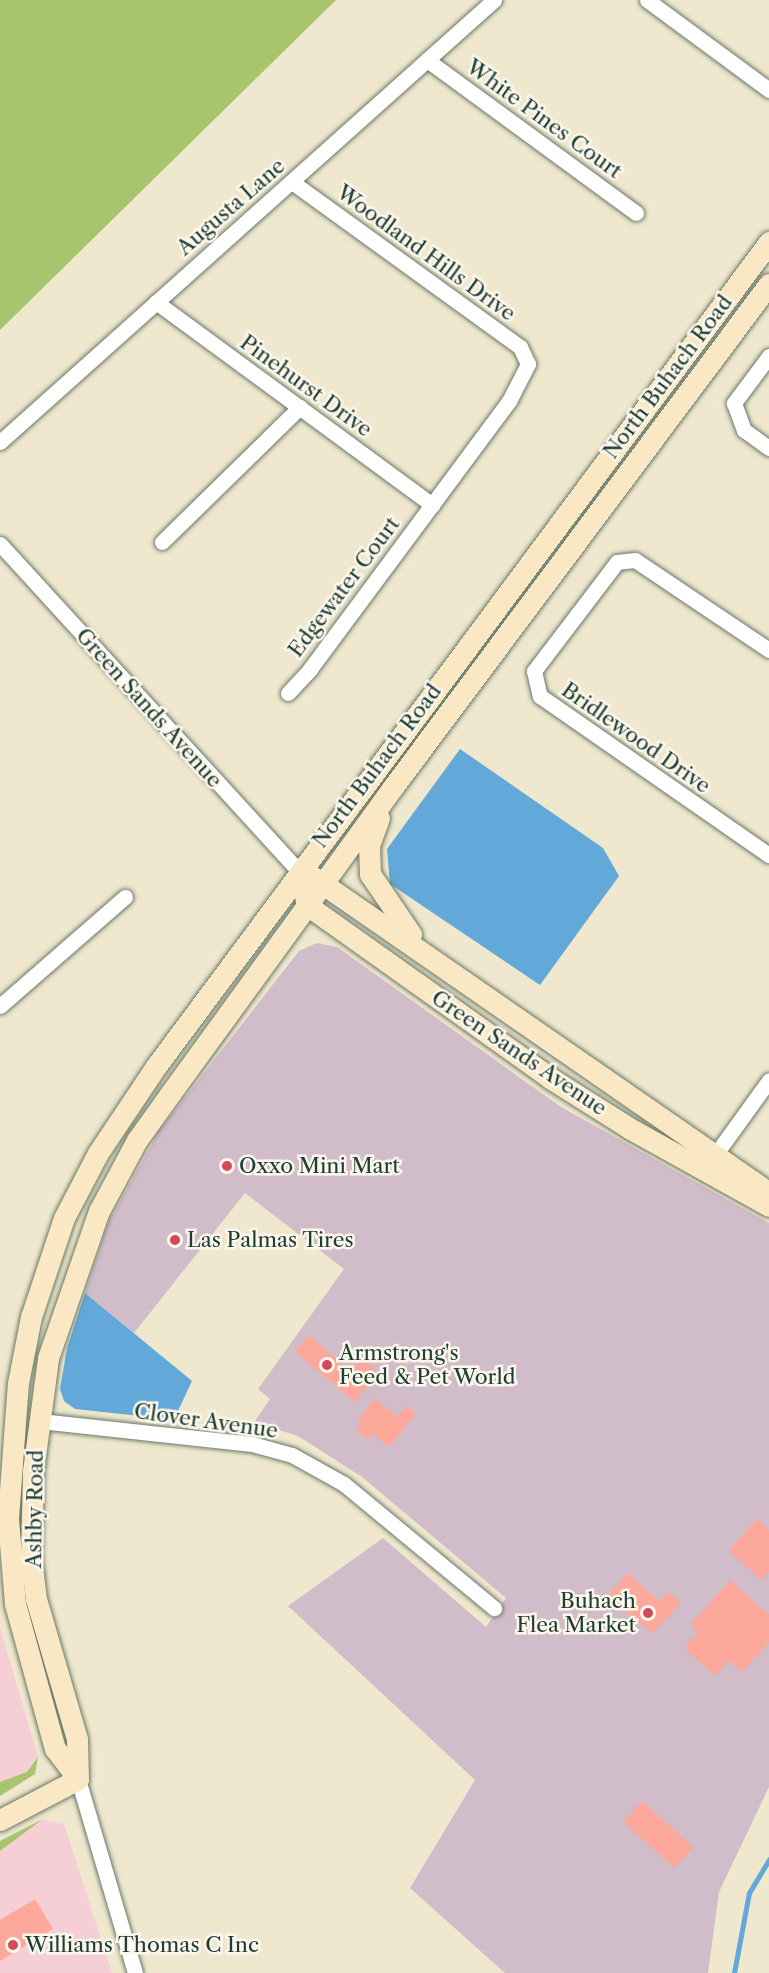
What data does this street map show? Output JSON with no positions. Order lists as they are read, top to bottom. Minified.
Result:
{"streets":{"main road":["North Buhach Road","Green Sands Avenue","Ashby Road"],"street":["White Pines Court","Augusta Lane","Woodland Hills Drive","Pinehurst Drive","Edgewater Court","Bridlewood Drive","Clover Avenue"]},"crossings":[["White Pines Court","Augusta Lane"],["Augusta Lane","Woodland Hills Drive"],["Augusta Lane","Pinehurst Drive"],["Woodland Hills Drive","Edgewater Court"],["North Buhach Road","Green Sands Avenue"],["North Buhach Road","Ashby Road"],["Pinehurst Drive","Edgewater Court"],["Clover Avenue","Ashby Road"]],"places":["Oxxo Mini Mart","Las Palmas Tires","Armstrong's Feed & Pet World","Buhach Flea Market","Williams Thomas C Inc"]}
